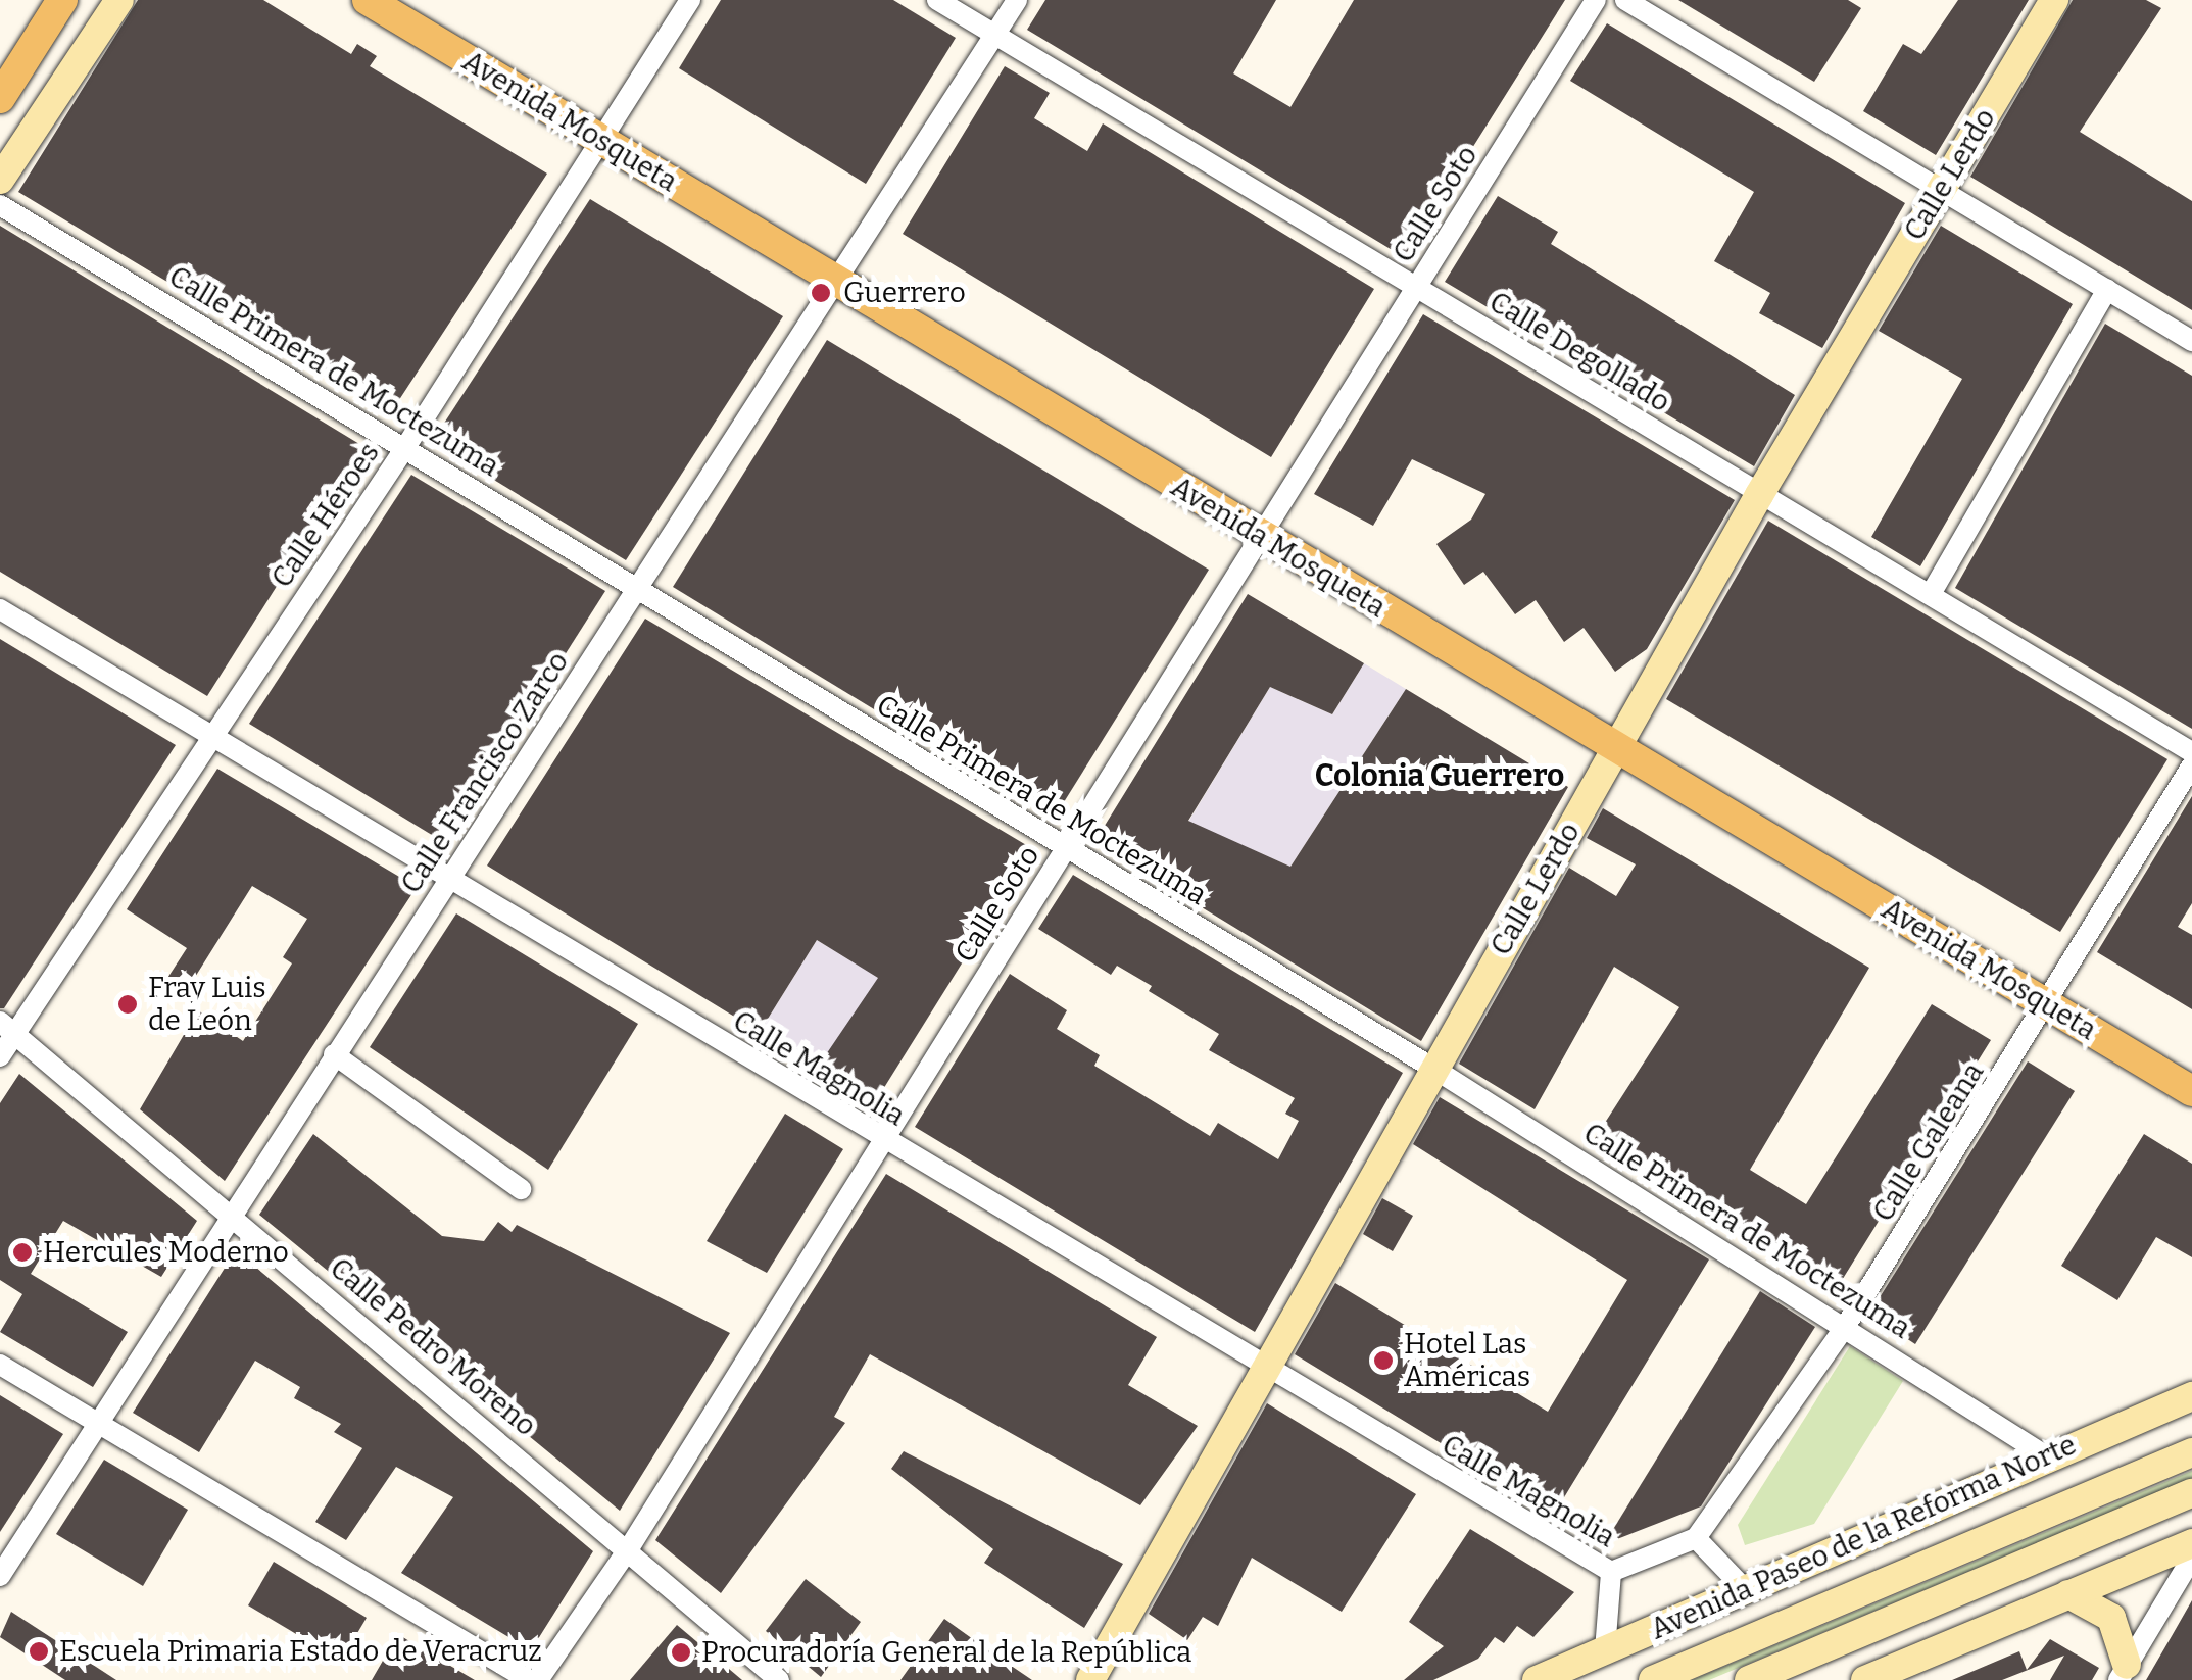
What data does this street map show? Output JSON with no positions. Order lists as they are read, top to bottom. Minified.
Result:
{"streets":{"main road":["Avenida Mosqueta"],"street":["Calle Lerdo","Calle Soto","Calle Degollado","Calle Primera de Moctezuma","Calle Héroes","Calle Francisco Zarco","Calle Magnolia","Calle Galeana","Calle Pedro Moreno","Avenida Paseo de la Reforma Norte"]},"crossings":[["Avenida Mosqueta","Calle Lerdo"],["Avenida Mosqueta","Calle Soto"],["Avenida Mosqueta","Calle Héroes"],["Avenida Mosqueta","Calle Francisco Zarco"],["Avenida Mosqueta","Calle Galeana"],["Calle Lerdo","Calle Degollado"],["Calle Lerdo","Calle Primera de Moctezuma"],["Calle Lerdo","Calle Magnolia"],["Calle Soto","Calle Degollado"],["Calle Soto","Calle Primera de Moctezuma"],["Calle Soto","Calle Magnolia"],["Calle Soto","Calle Pedro Moreno"],["Calle Degollado","Calle Francisco Zarco"],["Calle Primera de Moctezuma","Calle Héroes"],["Calle Primera de Moctezuma","Calle Francisco Zarco"],["Calle Primera de Moctezuma","Calle Galeana"],["Calle Primera de Moctezuma","Avenida Paseo de la Reforma Norte"],["Calle Héroes","Calle Magnolia"],["Calle Héroes","Calle Pedro Moreno"],["Calle Francisco Zarco","Calle Magnolia"],["Calle Francisco Zarco","Calle Pedro Moreno"],["Calle Magnolia","Calle Galeana"],["Calle Magnolia","Avenida Paseo de la Reforma Norte"]],"districts":["Colonia Guerrero"],"places":["Guerrero","Fray Luis de León","Hercules Moderno","Hotel Las Américas","Escuela Primaria Estado de Veracruz","Procuradoría General de la República"]}
